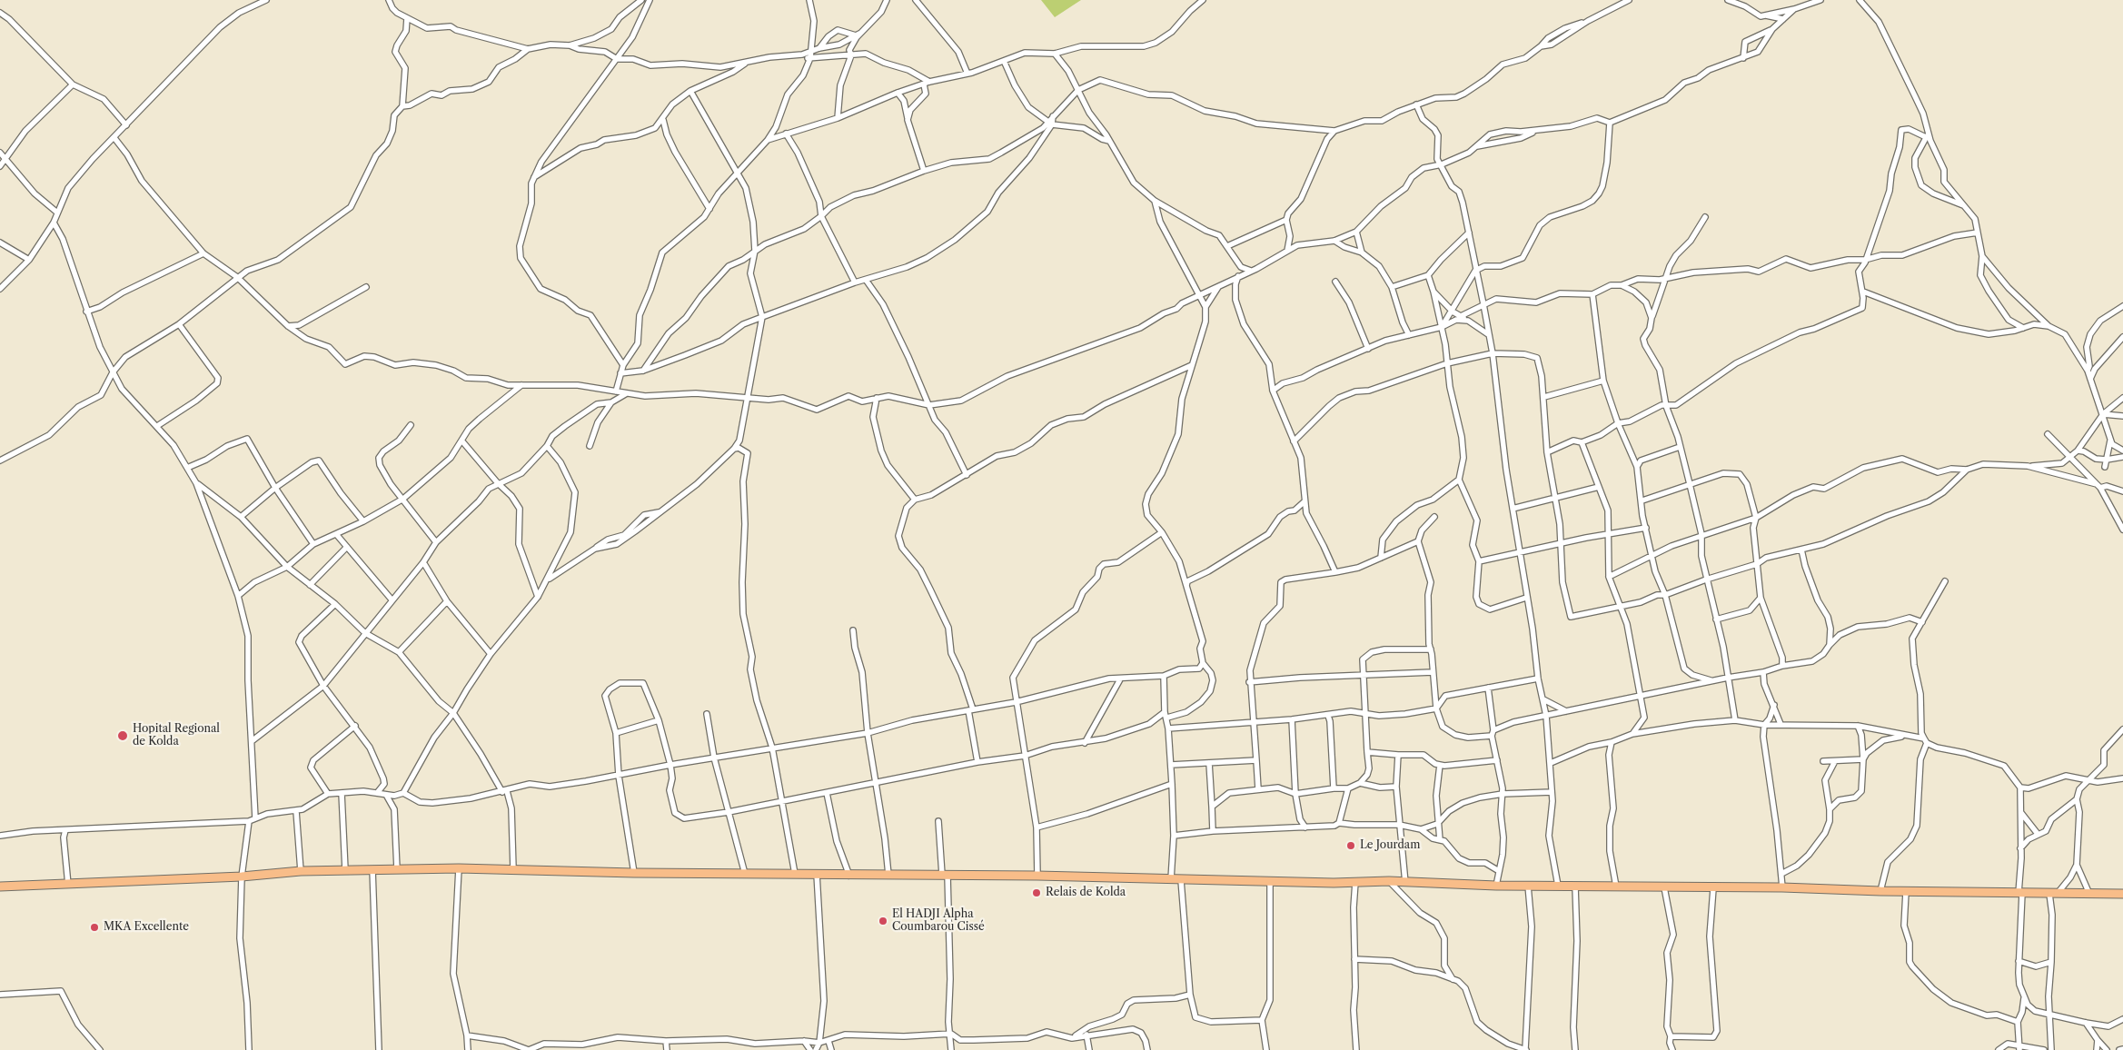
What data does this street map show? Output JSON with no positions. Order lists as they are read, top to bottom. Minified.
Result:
{"places":["Hopital Regional de Kolda","Le Jourdam","Relais de Kolda","El HADJI Alpha Coumbarou Cissé","MKA Excellente"]}
